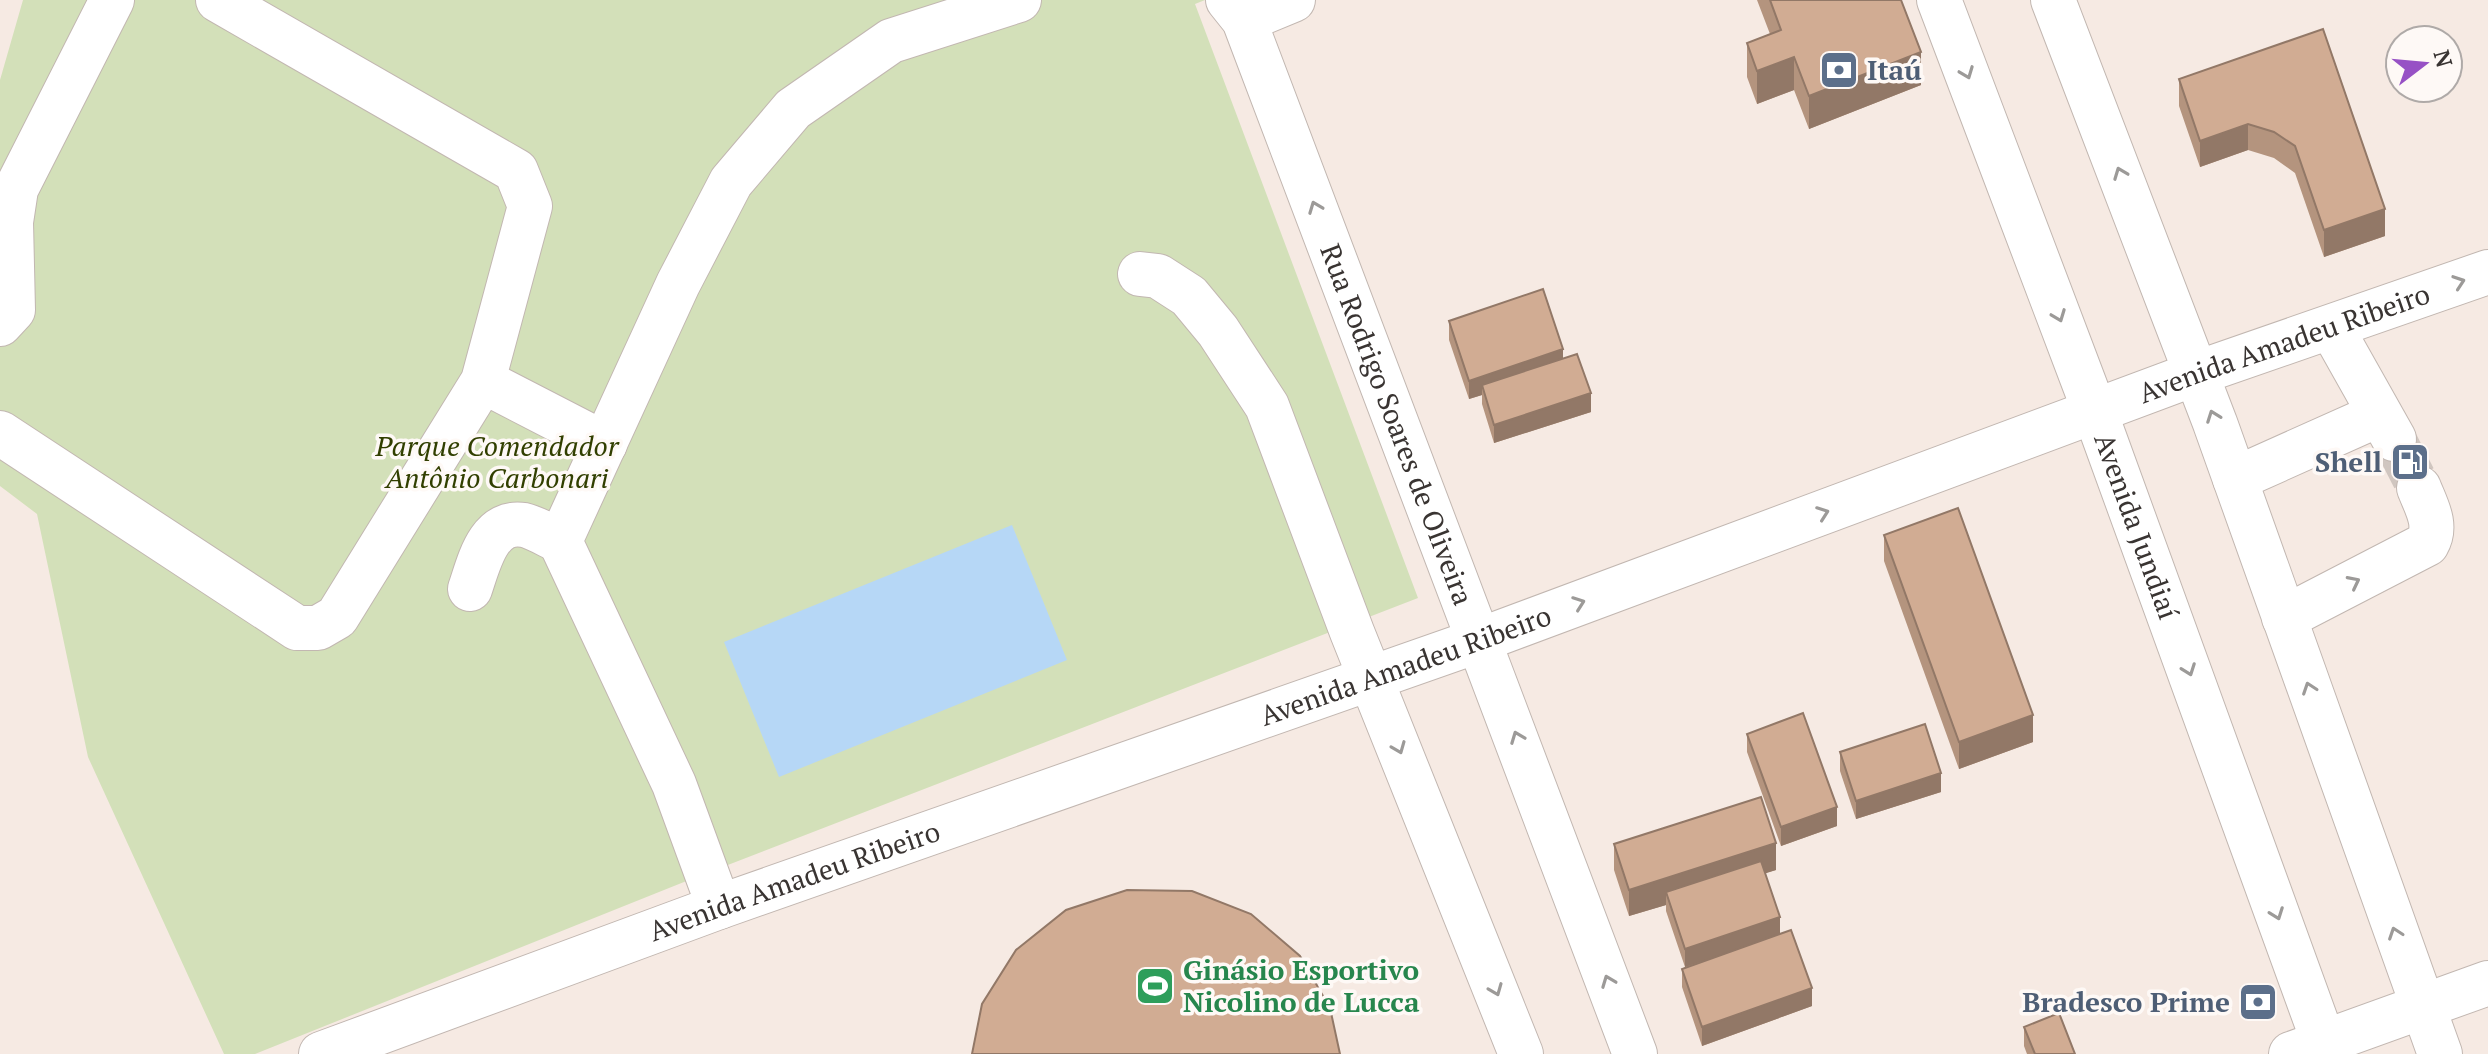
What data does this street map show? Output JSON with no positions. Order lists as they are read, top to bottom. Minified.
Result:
{"streets":{"street":["Avenida Amadeu Ribeiro","Rua Rodrigo Soares de Oliveira","Avenida Jundiaí"]},"crossings":[["Avenida Amadeu Ribeiro","Rua Rodrigo Soares de Oliveira"],["Avenida Amadeu Ribeiro","Avenida Jundiaí"]],"one_way":["Avenida Amadeu Ribeiro"],"parks":["Parque Comendador Antônio Carbonari"],"places":{"bank":["Itaú","Bradesco Prime"],"fuel station":["Shell"],"sports":["Ginásio Esportivo Nicolino de Lucca"]},"north":"right"}
